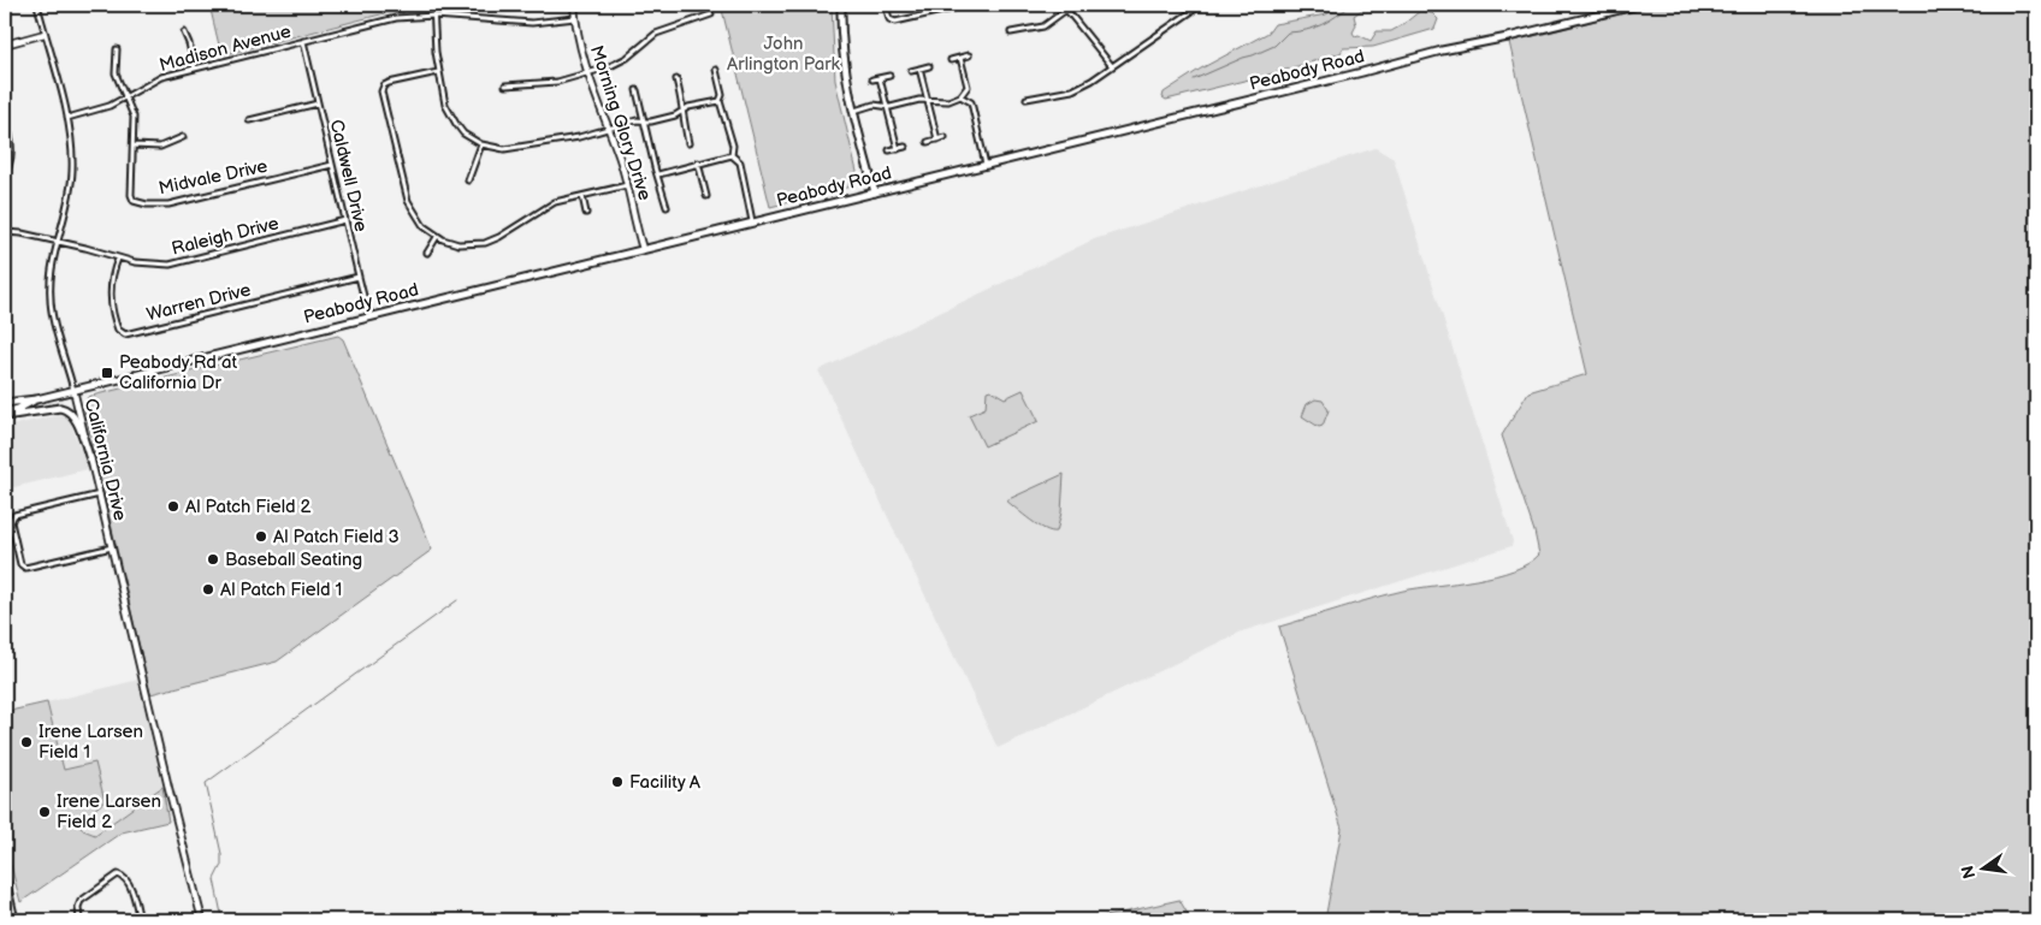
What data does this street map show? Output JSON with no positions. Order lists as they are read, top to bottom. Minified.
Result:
{"streets":{"main road":["Peabody Road"],"street":["Madison Avenue","Morning Glory Drive","Caldwell Drive","Midvale Drive","Raleigh Drive","Warren Drive","California Drive"]},"crossings":[["Madison Avenue","Morning Glory Drive"],["Madison Avenue","Caldwell Drive"],["Madison Avenue","Midvale Drive"],["Madison Avenue","California Drive"],["Peabody Road","Morning Glory Drive"],["Peabody Road","Caldwell Drive"],["Peabody Road","California Drive"],["Caldwell Drive","Midvale Drive"],["Caldwell Drive","Raleigh Drive"],["Caldwell Drive","Warren Drive"],["Raleigh Drive","Warren Drive"],["Raleigh Drive","California Drive"]],"parks":["John Arlington Park"],"places":{"transit":["Peabody Rd at California Dr"],"other":["Al Patch Field 2","Al Patch Field 3","Baseball Seating","Al Patch Field 1","Irene Larsen Field 1","Facility A","Irene Larsen Field 2"]},"north":"left"}
